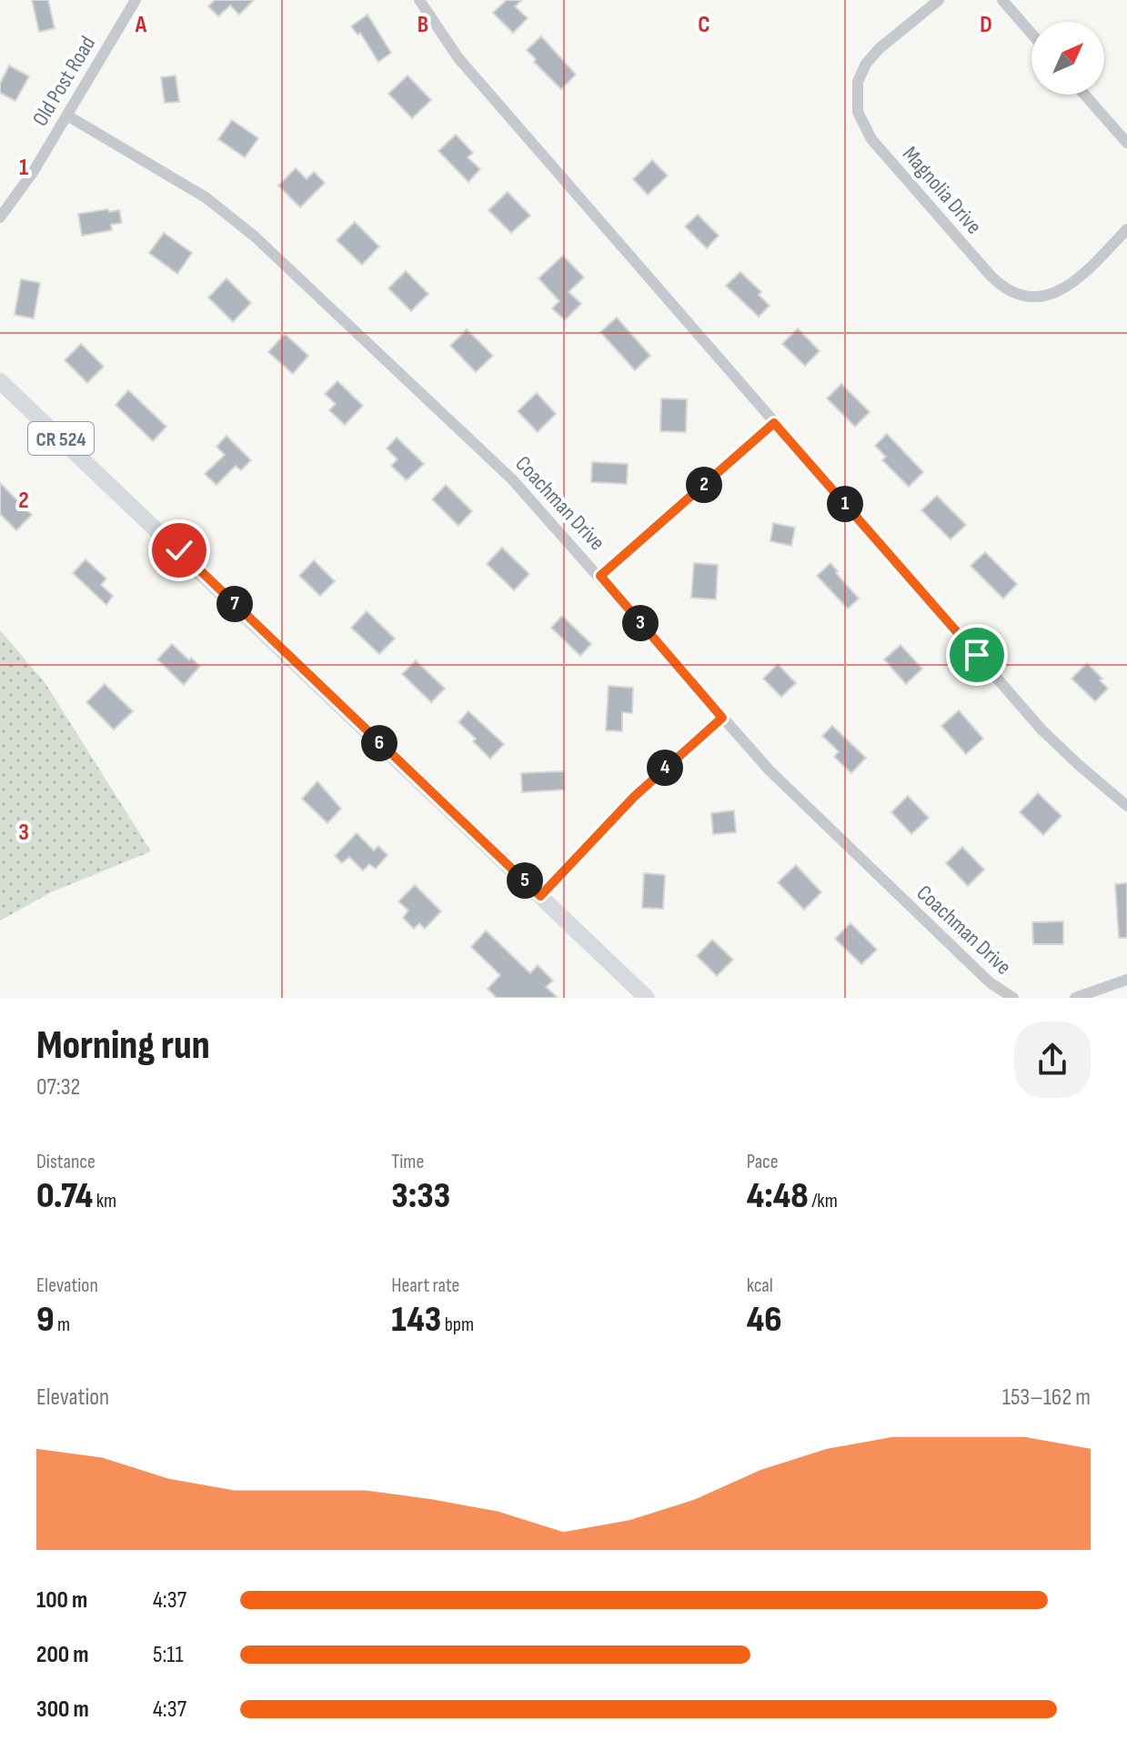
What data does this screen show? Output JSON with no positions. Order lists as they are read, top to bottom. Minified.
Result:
{"streets":{"main road":["CR 524"],"street":["Old Post Road","Magnolia Drive","Coachman Drive"]},"crossings":[["Old Post Road","Coachman Drive"]],"north":"top right","page":{"pins":["2","1","7","3","6","4","5"],"heading":["Morning run","07:32"],"stats":[["Distance","0.74 km"],["Time","3:33"],["Pace","4:48 /km"],["Elevation","9 m"],["Heart rate","143 bpm"],["kcal","46"]],"chart":["Elevation","153–162 m"],"list":[{"name":"100 m","note":"4:37"},{"name":"200 m","note":"5:11"},{"name":"300 m","note":"4:37"}]},"grid":{"columns":["A","B","C","D"],"rows":["1","2","3"]}}
